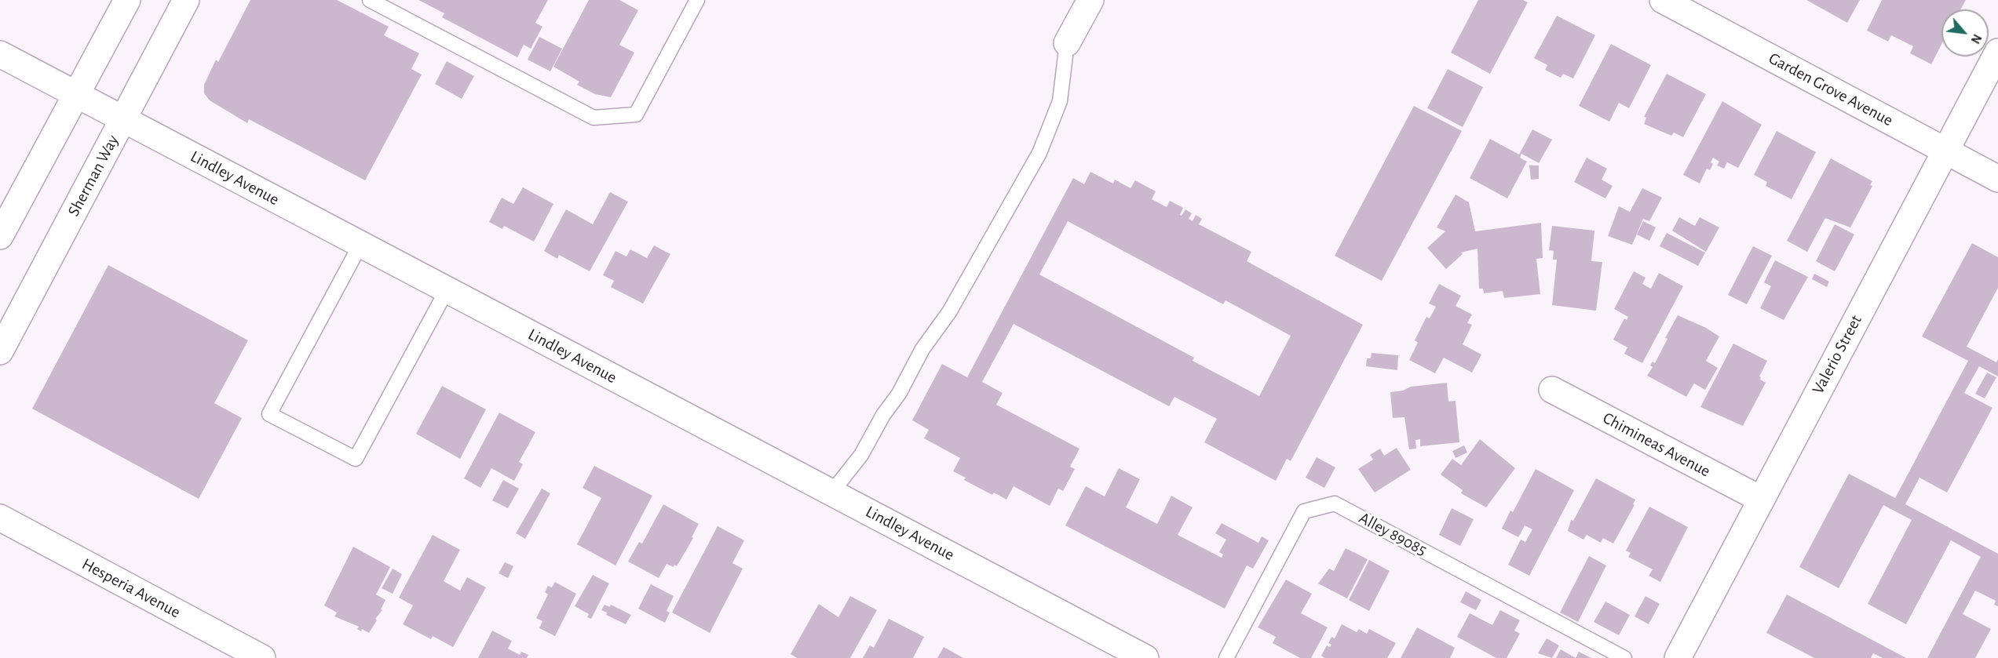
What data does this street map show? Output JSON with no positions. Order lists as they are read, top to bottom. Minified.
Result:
{"streets":{"main road":["Garden Grove Avenue","Sherman Way","Lindley Avenue","Valerio Street","Chimineas Avenue","Hesperia Avenue"],"lane":["Alley 89085"]},"crossings":[["Garden Grove Avenue","Valerio Street"],["Sherman Way","Lindley Avenue"],["Valerio Street","Chimineas Avenue"]],"north":"bottom right"}
